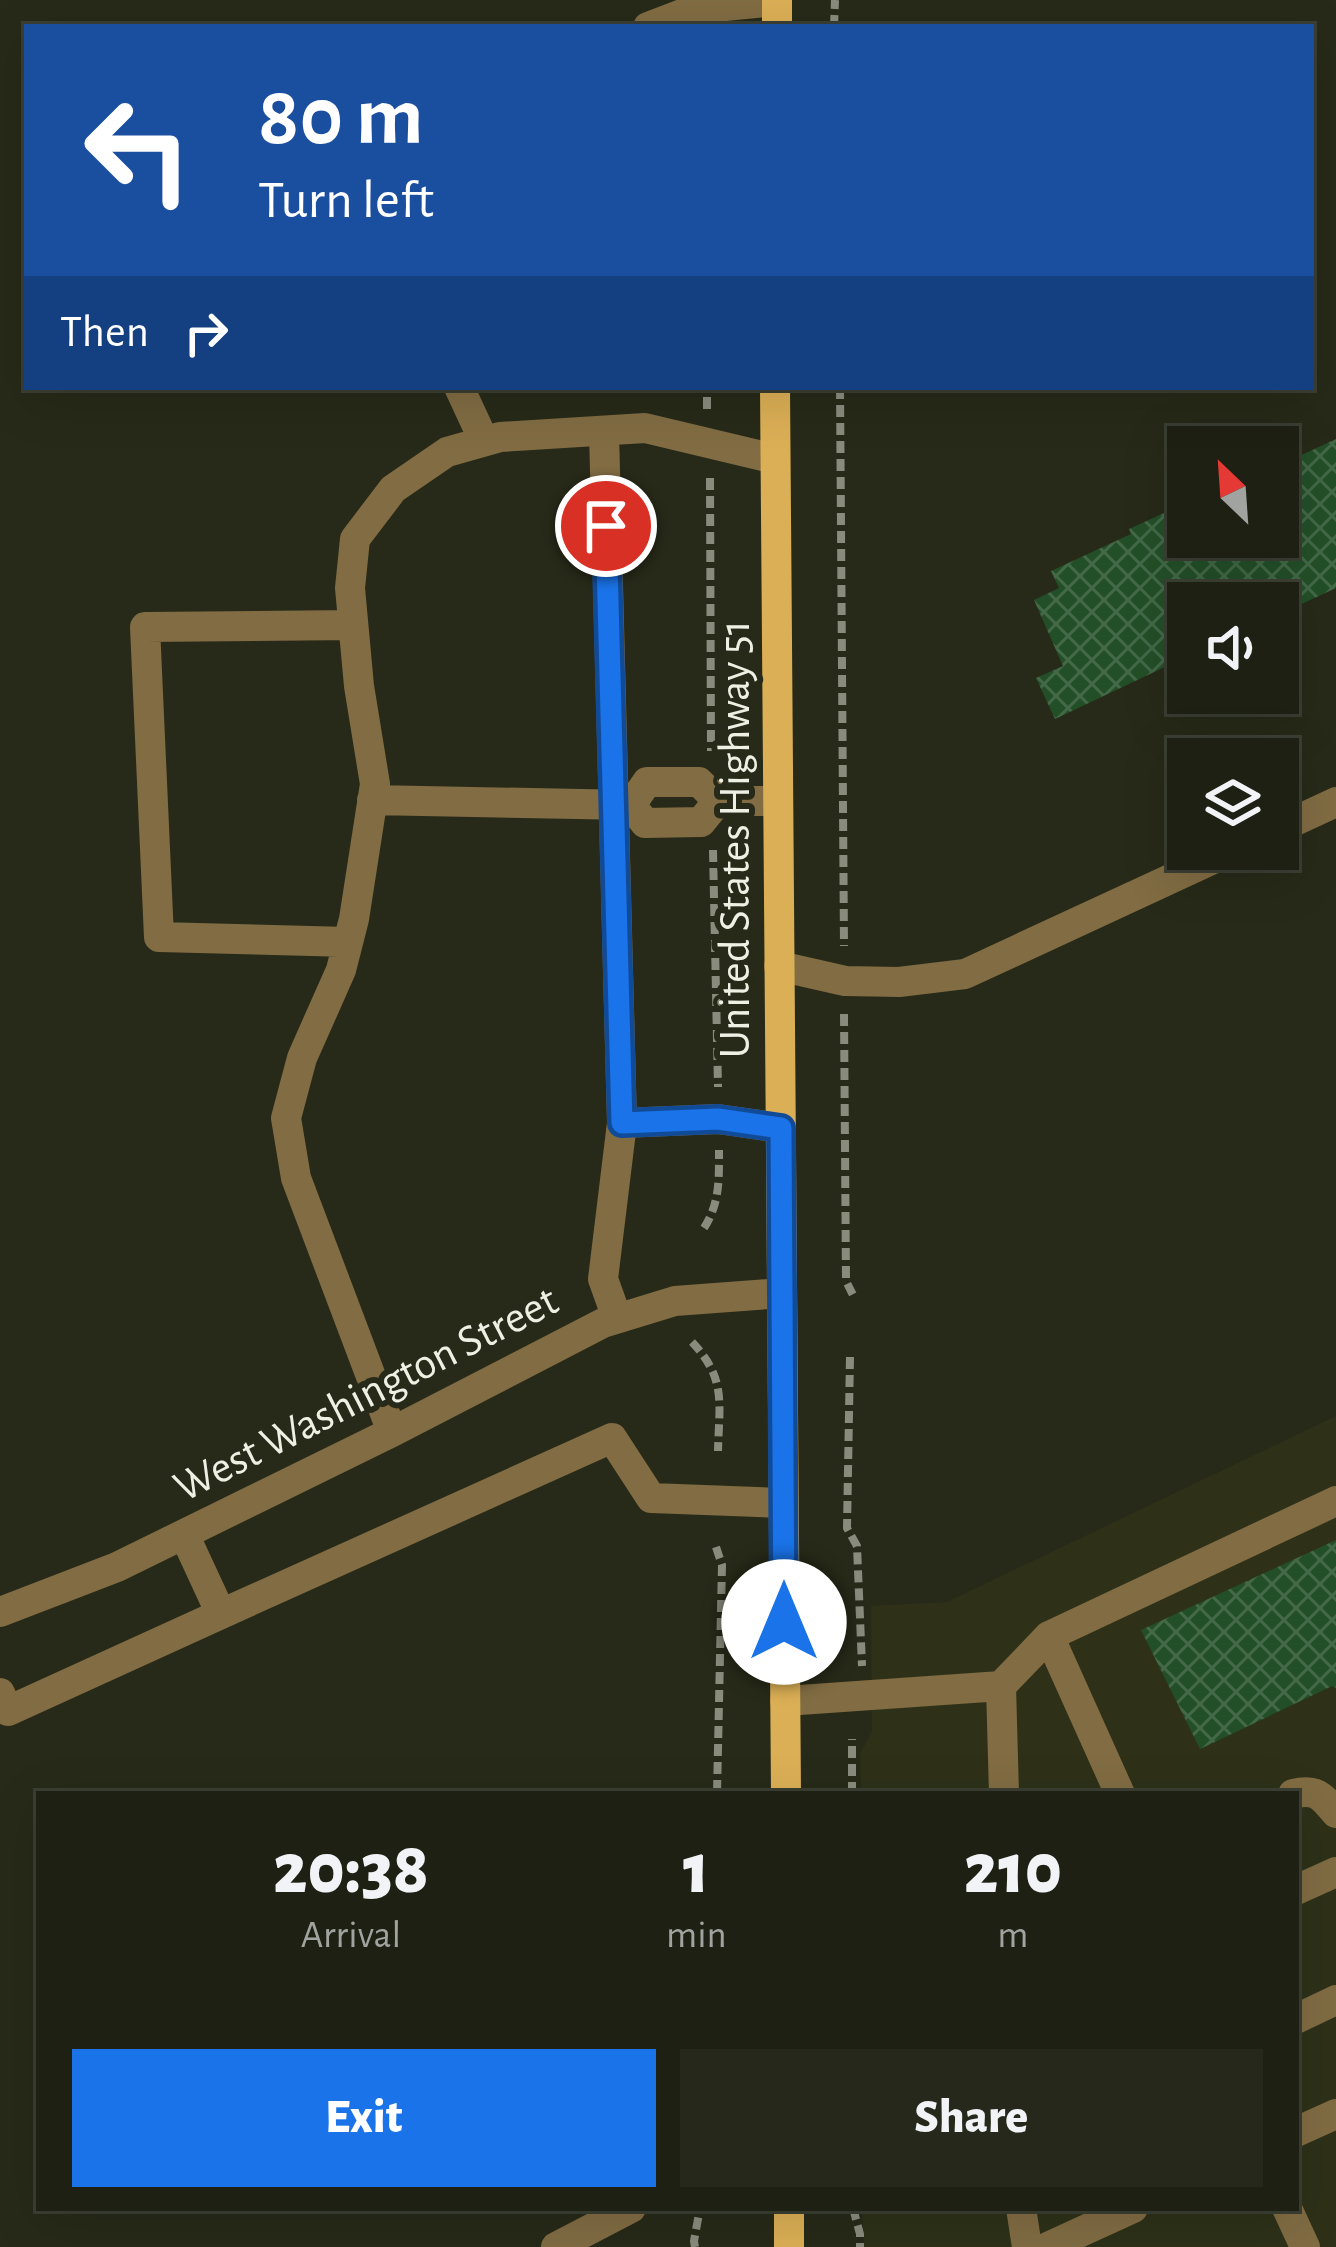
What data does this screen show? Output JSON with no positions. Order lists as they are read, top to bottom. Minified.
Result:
{"streets":{"main road":["United States Highway 51"],"street":["West Washington Street"]},"crossings":[["United States Highway 51","West Washington Street"]],"north":"top left","page":{"turn":["80 m","Turn left"],"then":"Then","eta":["20:38","Arrival","1","min","210","m"],"buttons":["Exit","Share"]}}
